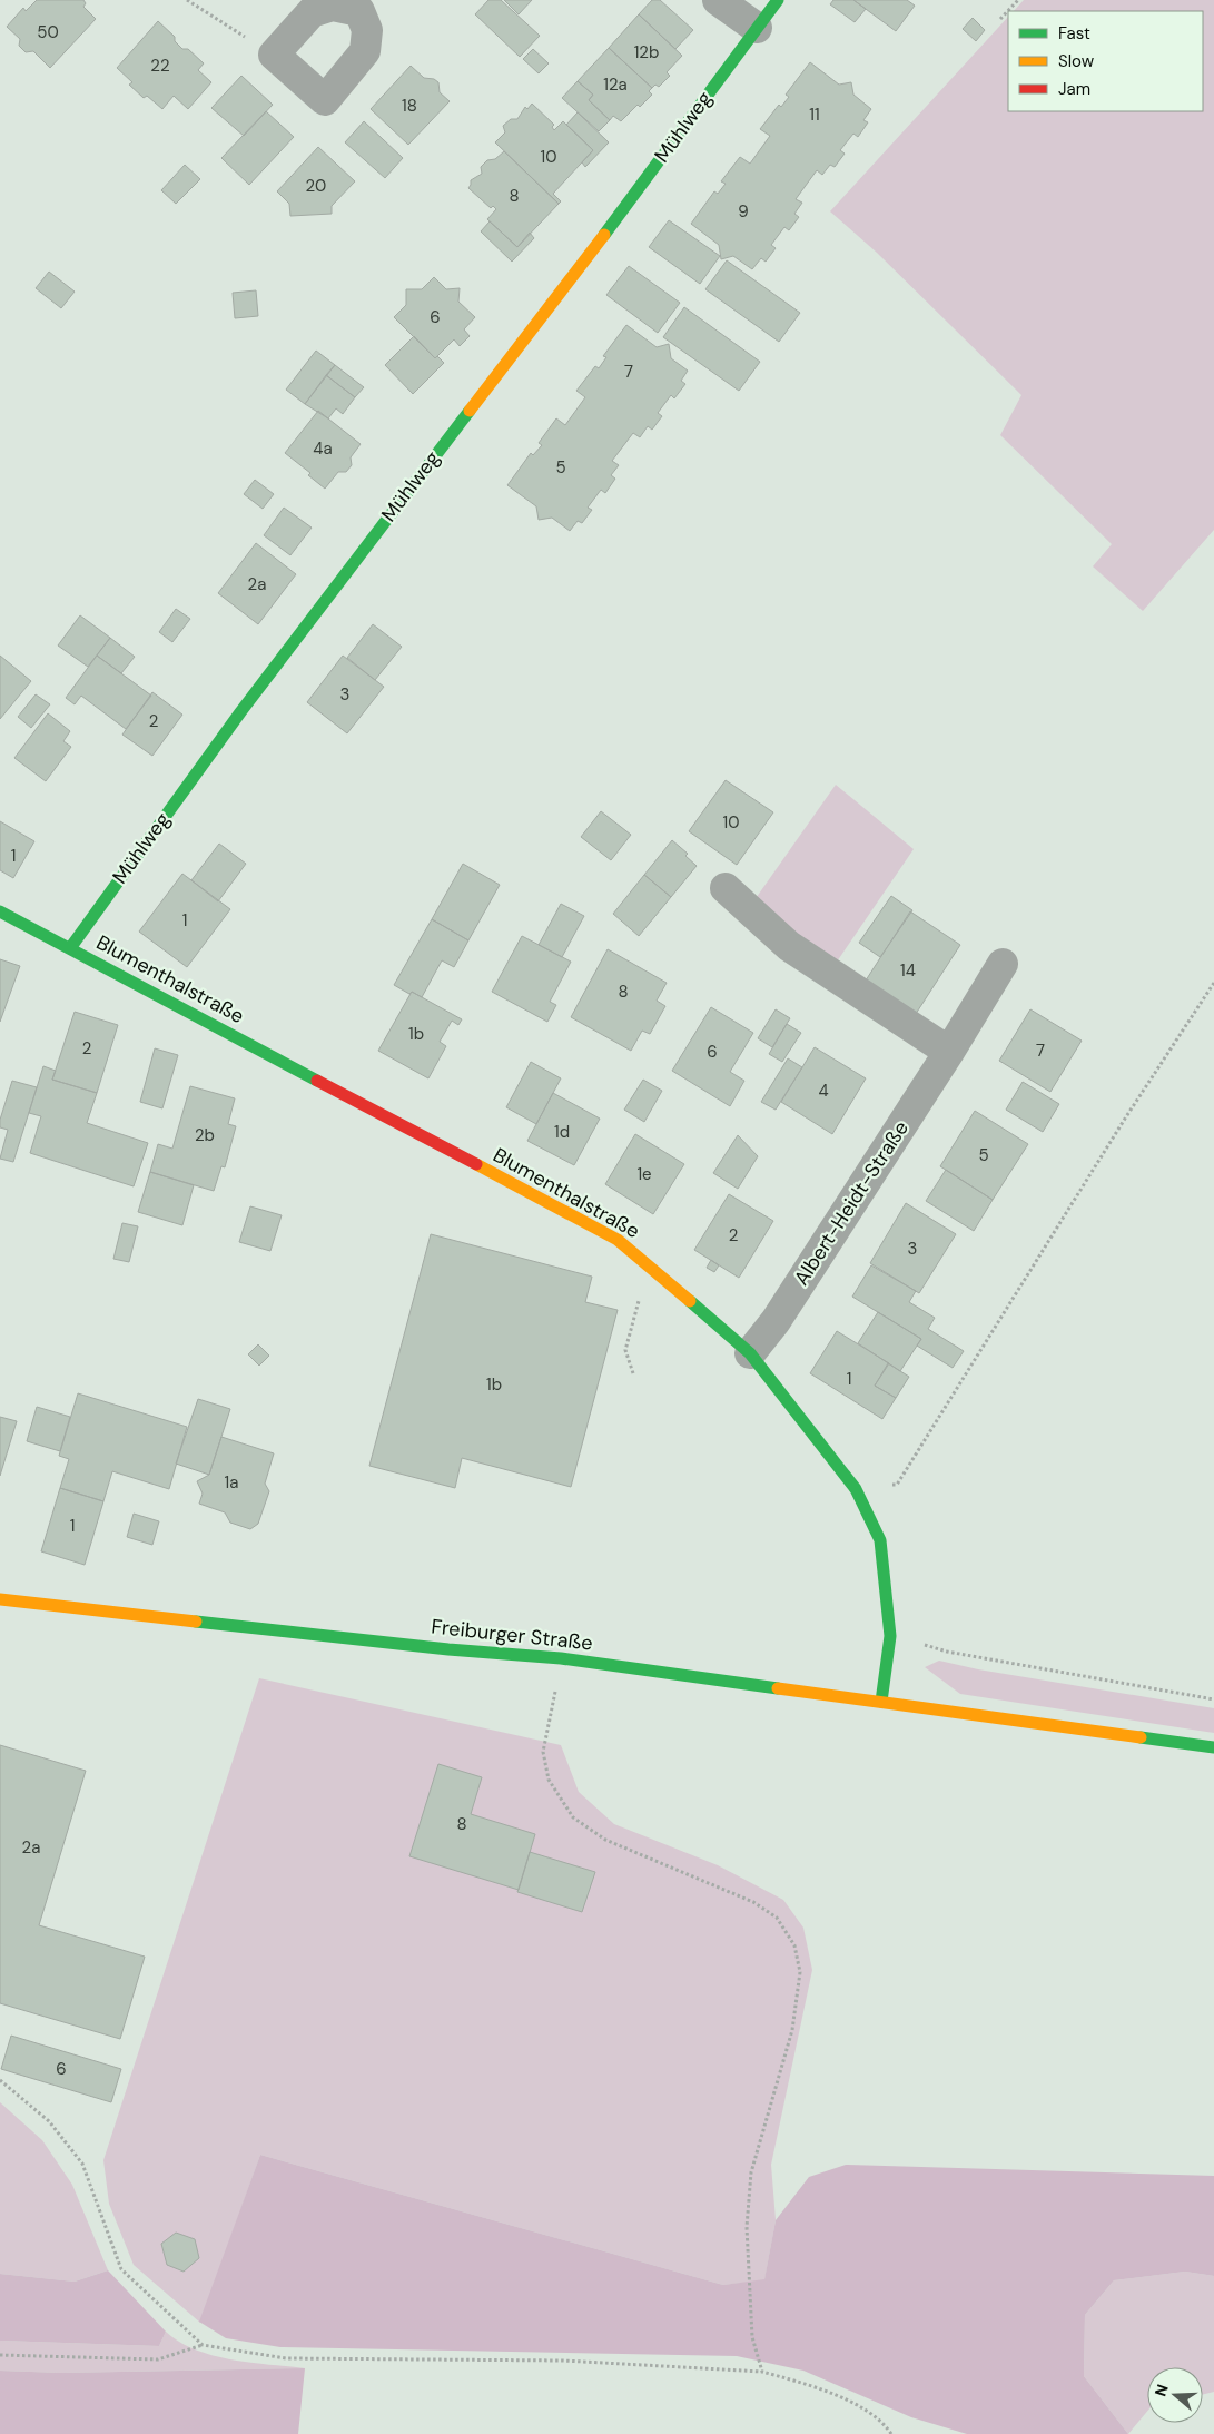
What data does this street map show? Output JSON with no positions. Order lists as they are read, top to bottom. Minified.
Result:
{"streets":{"street":["Mühlweg","Blumenthalstraße","Albert-Heidt-Straße","Freiburger Straße"]},"crossings":[["Mühlweg","Blumenthalstraße"],["Blumenthalstraße","Albert-Heidt-Straße"],["Blumenthalstraße","Freiburger Straße"]],"house_numbers":["50","12b","22","12a","18","11","10","20","8","9","6","7","4a","5","2a","3","2","10","1","1","14","8","1b","2","7","6","4","1d","2b","5","1e","2","3","1","1b","1a","1","8","2a","6"],"legend":["Fast","Slow","Jam"],"north":"left"}
